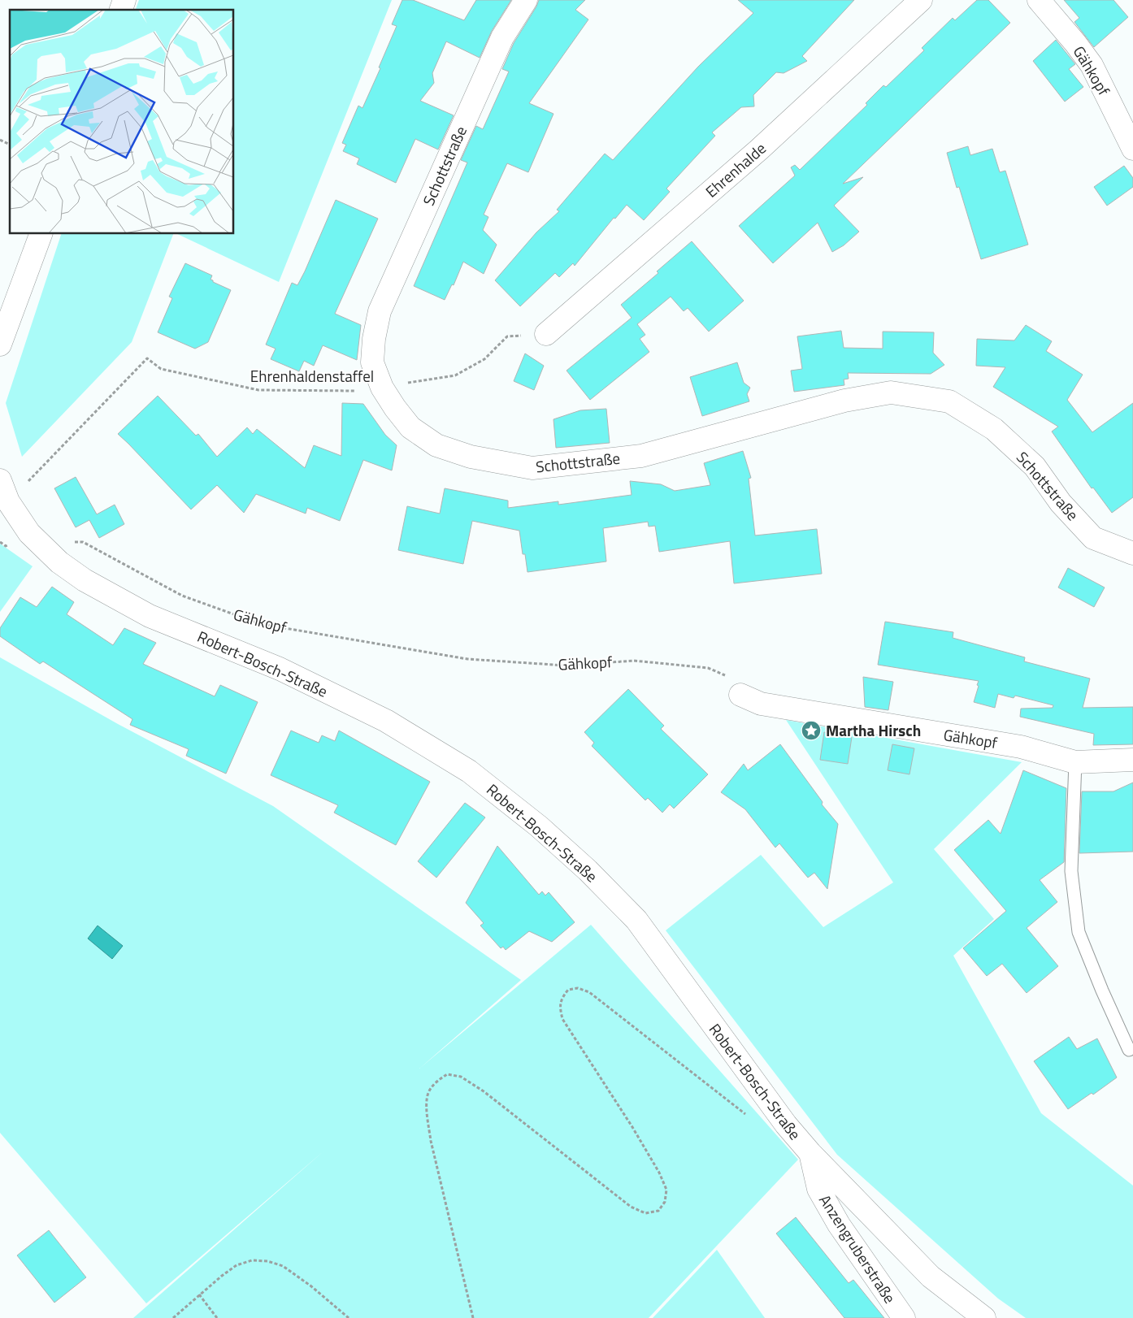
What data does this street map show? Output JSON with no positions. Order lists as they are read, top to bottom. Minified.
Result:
{"streets":{"street":["Gähkopf","Schottstraße","Ehrenhalde","Robert-Bosch-Straße","Anzengruberstraße"],"path":["Ehrenhaldenstaffel"]},"crossings":[["Gähkopf","Robert-Bosch-Straße"],["Schottstraße","Ehrenhaldenstaffel"],["Ehrenhalde","Ehrenhaldenstaffel"],["Ehrenhaldenstaffel","Robert-Bosch-Straße"],["Robert-Bosch-Straße","Anzengruberstraße"]],"places":{"place":["Martha Hirsch"]}}
